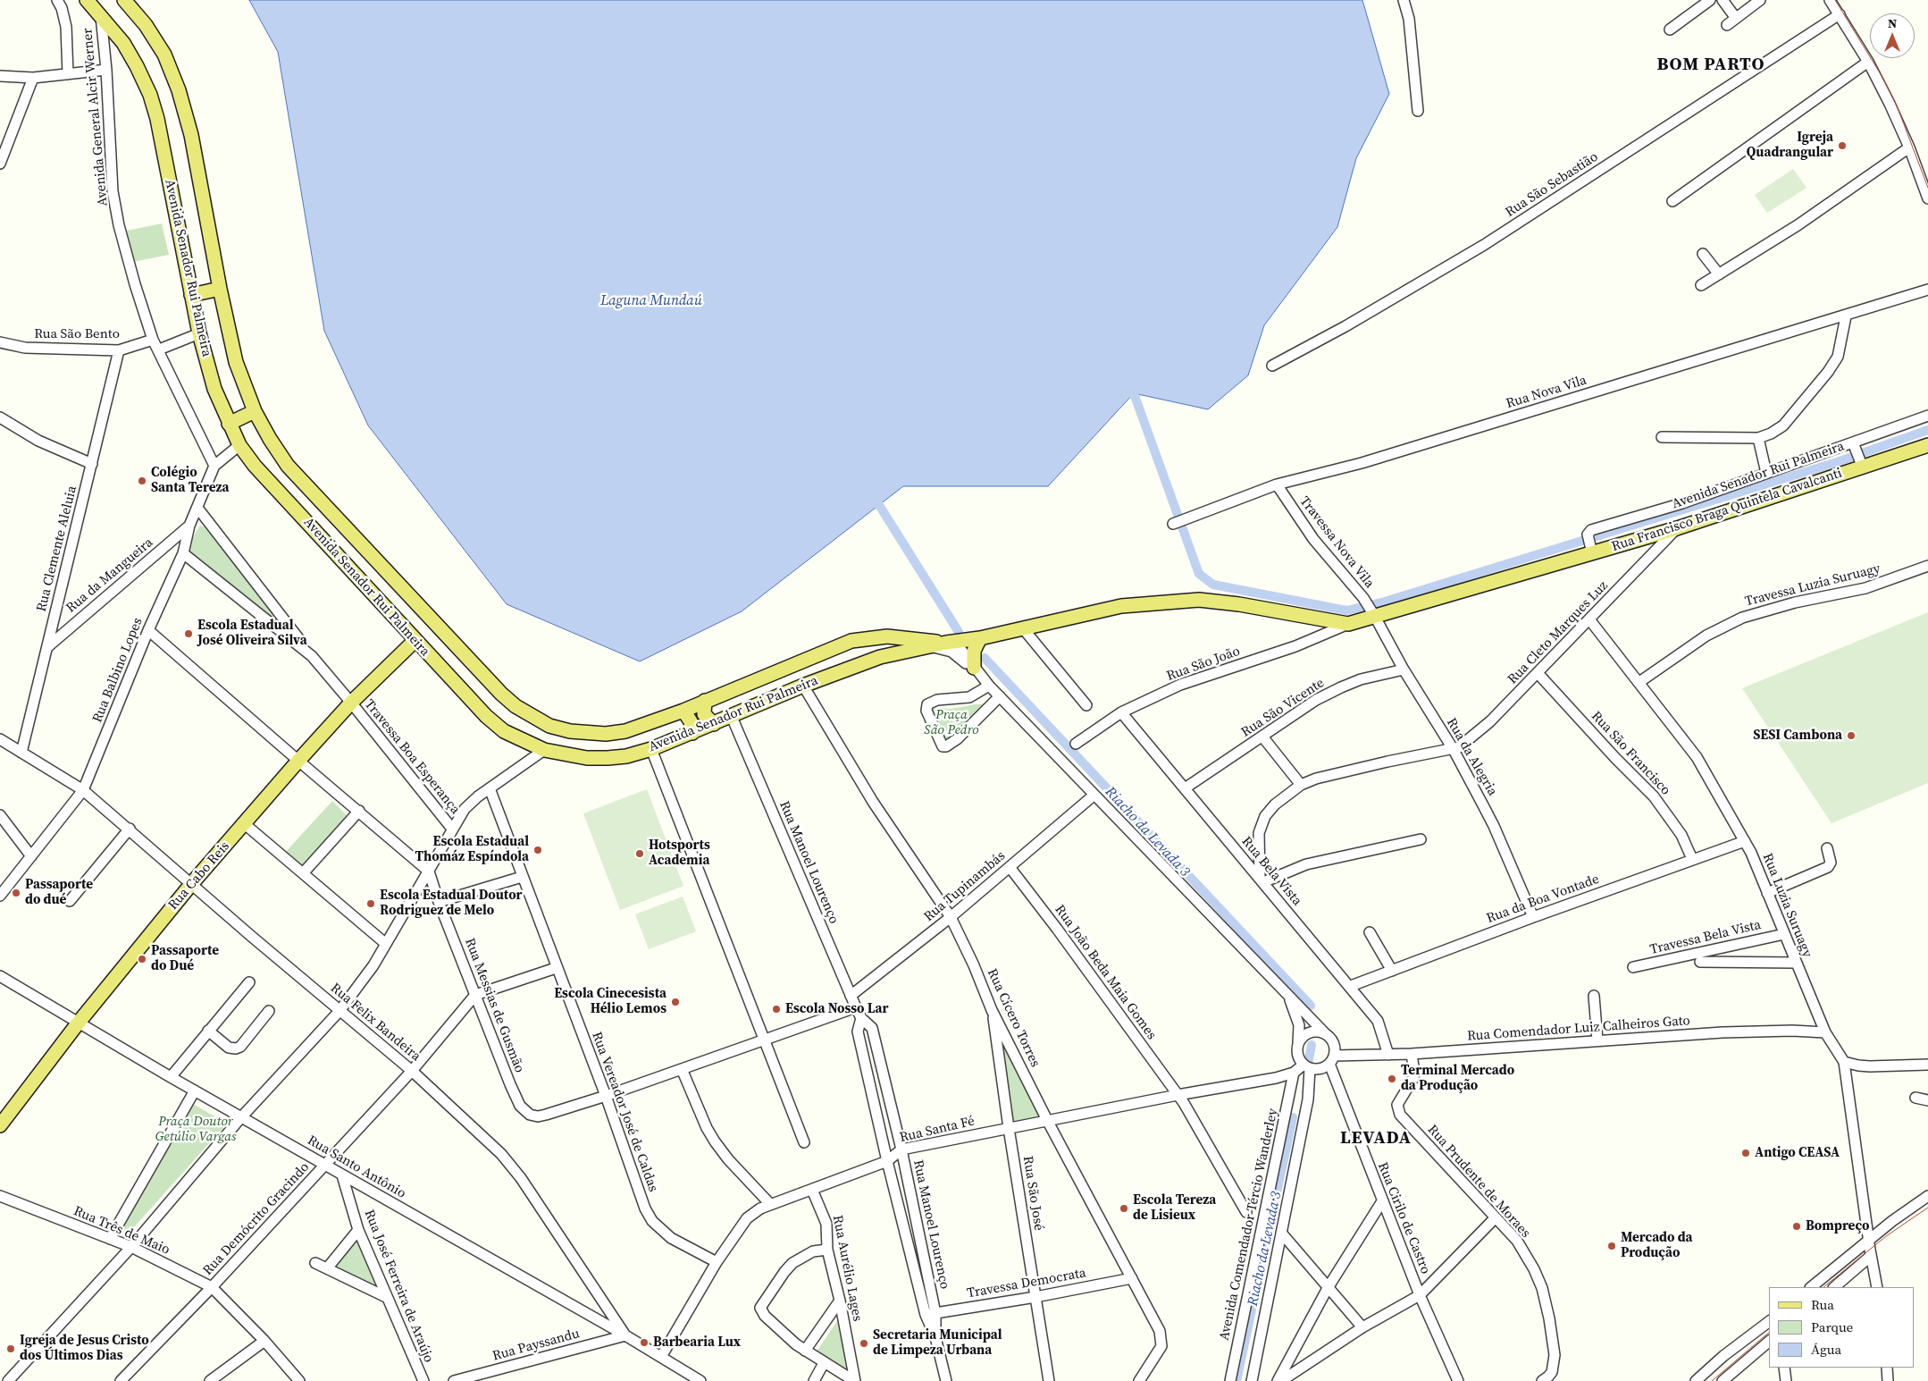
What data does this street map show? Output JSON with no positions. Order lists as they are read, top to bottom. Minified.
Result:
{"streets":{"main road":["Avenida Senador Rui Palmeira","Rua Francisco Braga Quintela Cavalcanti","Rua Cabo Reis"],"street":["Avenida General Alcir Werner","Rua São Sebastião","Rua São Bento","Rua Nova Vila","Travessa Nova Vila","Rua Clemente Aleluia","Rua da Mangueira","Travessa Luzia Suruagy","Rua Cleto Marques Luz","Rua São João","Rua Balbino Lopes","Rua São Vicente","Rua São Francisco","Travessa Boa Esperança","Rua da Alegria","Rua Manoel Lourenço","Rua Bela Vista","Rua Tupinambás","Rua da Boa Vontade","Rua Luzia Suruagy","Travessa Bela Vista","Rua João Beda Maia Gomes","Rua Messias de Gusmão","Rua Cícero Torres","Rua Felix Bandeira","Rua Comendador Luiz Calheiros Gato","Rua Vereador José de Caldas","Rua Santa Fé","Rua Santo Antônio","Rua Prudente de Moraes","Rua São José","Rua Cirilo de Castro","Rua Demócrito Gracindo","Avenida Comendador Tércio Wanderley","Rua Três de Maio","Rua Aurélio Lages","Travessa Democrata","Rua José Ferreira de Araújo","Rua Payssandu"]},"crossings":[["Avenida General Alcir Werner","Avenida Senador Rui Palmeira"],["Avenida General Alcir Werner","Rua São Bento"],["Avenida General Alcir Werner","Rua Balbino Lopes"],["Avenida Senador Rui Palmeira","Rua Francisco Braga Quintela Cavalcanti"],["Avenida Senador Rui Palmeira","Travessa Nova Vila"],["Avenida Senador Rui Palmeira","Rua São João"],["Avenida Senador Rui Palmeira","Rua Balbino Lopes"],["Avenida Senador Rui Palmeira","Rua da Alegria"],["Avenida Senador Rui Palmeira","Rua Manoel Lourenço"],["Avenida Senador Rui Palmeira","Rua Cabo Reis"],["Avenida Senador Rui Palmeira","Rua Cícero Torres"],["Rua São Bento","Rua Clemente Aleluia"],["Rua Nova Vila","Travessa Nova Vila"],["Rua Francisco Braga Quintela Cavalcanti","Rua Cleto Marques Luz"],["Travessa Nova Vila","Rua da Alegria"],["Rua Clemente Aleluia","Rua da Mangueira"],["Rua Clemente Aleluia","Rua Felix Bandeira"],["Rua da Mangueira","Rua Balbino Lopes"],["Travessa Luzia Suruagy","Rua Luzia Suruagy"],["Rua Cleto Marques Luz","Rua São Francisco"],["Rua Cleto Marques Luz","Rua da Alegria"],["Rua Cleto Marques Luz","Rua Luzia Suruagy"],["Rua São João","Rua Bela Vista"],["Rua Balbino Lopes","Rua Felix Bandeira"],["Rua São Vicente","Rua da Alegria"],["Rua São Vicente","Rua Bela Vista"],["Rua São Francisco","Rua da Boa Vontade"],["Travessa Boa Esperança","Rua Cabo Reis"],["Rua da Alegria","Rua da Boa Vontade"],["Rua Manoel Lourenço","Rua Tupinambás"],["Rua Manoel Lourenço","Rua Santa Fé"],["Rua Manoel Lourenço","Travessa Democrata"],["Rua Bela Vista","Rua da Boa Vontade"],["Rua Bela Vista","Rua Comendador Luiz Calheiros Gato"],["Rua Cabo Reis","Rua Felix Bandeira"],["Rua Cabo Reis","Rua Santo Antônio"],["Rua Tupinambás","Rua João Beda Maia Gomes"],["Rua Tupinambás","Rua Cícero Torres"],["Rua da Boa Vontade","Rua Luzia Suruagy"],["Rua Luzia Suruagy","Travessa Bela Vista"],["Rua Luzia Suruagy","Rua Comendador Luiz Calheiros Gato"],["Rua João Beda Maia Gomes","Rua Santa Fé"],["Rua Messias de Gusmão","Rua Vereador José de Caldas"],["Rua Messias de Gusmão","Rua Demócrito Gracindo"],["Rua Cícero Torres","Rua Santa Fé"],["Rua Cícero Torres","Rua São José"],["Rua Cícero Torres","Travessa Democrata"],["Rua Felix Bandeira","Rua Santo Antônio"],["Rua Felix Bandeira","Rua Demócrito Gracindo"],["Rua Felix Bandeira","Rua Payssandu"],["Rua Comendador Luiz Calheiros Gato","Rua Santa Fé"],["Rua Comendador Luiz Calheiros Gato","Rua Prudente de Moraes"],["Rua Comendador Luiz Calheiros Gato","Rua Cirilo de Castro"],["Rua Vereador José de Caldas","Rua Santa Fé"],["Rua Santa Fé","Rua Santo Antônio"],["Rua Santa Fé","Rua São José"],["Rua Santa Fé","Rua Cirilo de Castro"],["Rua Santa Fé","Avenida Comendador Tércio Wanderley"],["Rua Santa Fé","Rua Aurélio Lages"],["Rua Santo Antônio","Rua Demócrito Gracindo"],["Rua Santo Antônio","Rua José Ferreira de Araújo"],["Rua Santo Antônio","Rua Payssandu"],["Rua São José","Travessa Democrata"],["Rua Demócrito Gracindo","Rua Três de Maio"]],"districts":["BOM PARTO","LEVADA"],"water":["Laguna Mundaú","Riacho da Levada 3"],"parks":["Praça São Pedro","Praça Doutor Getúlio Vargas"],"places":["Igreja Quadrangular","Colégio Santa Tereza","Escola Estadual José Oliveira Silva","SESI Cambona","Escola Estadual Thomáz Espíndola","Hotsports Academia","Passaporte do dué","Escola Estadual Doutor Rodriguez de Melo","Passaporte do Dué","Escola Cinecesista Hélio Lemos","Escola Nosso Lar","Terminal Mercado da Produção","Antigo CEASA","Escola Tereza de Lisieux","Bompreço","Mercado da Produção","Barbearia Lux","Secretaria Municipal de Limpeza Urbana","Igreja de Jesus Cristo dos Últimos Dias"],"legend":["Rua","Parque","Água"],"north":"top"}
